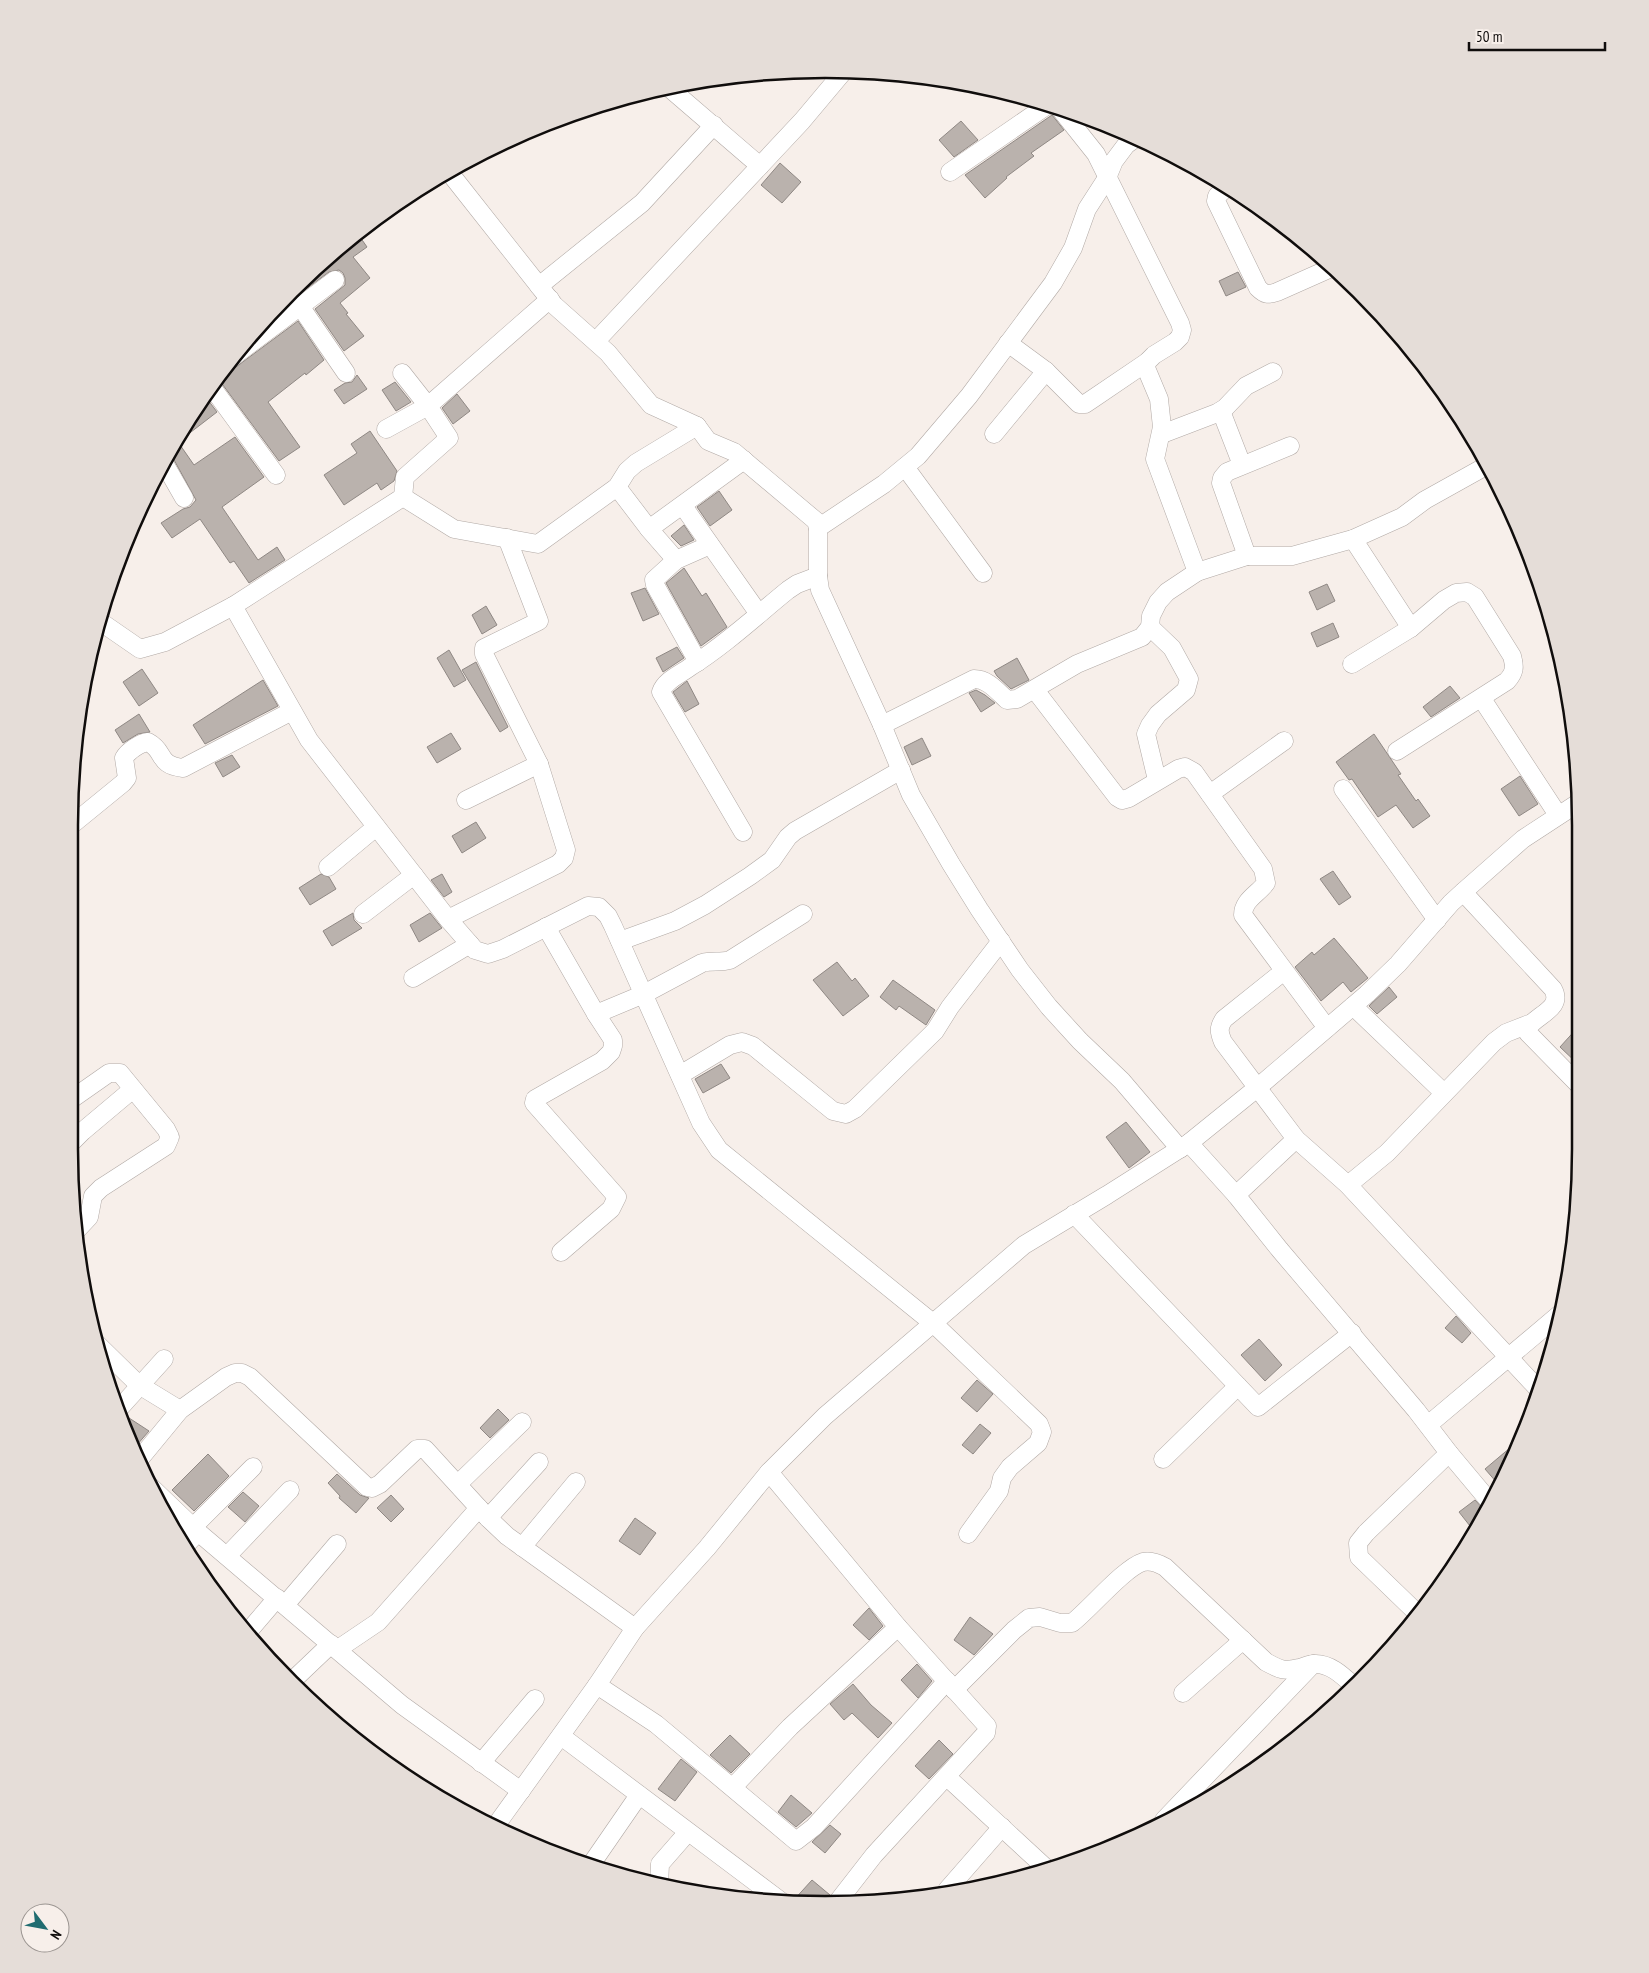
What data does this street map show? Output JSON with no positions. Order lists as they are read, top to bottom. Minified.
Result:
{"scale_bar":"50 m","north":"bottom right"}
